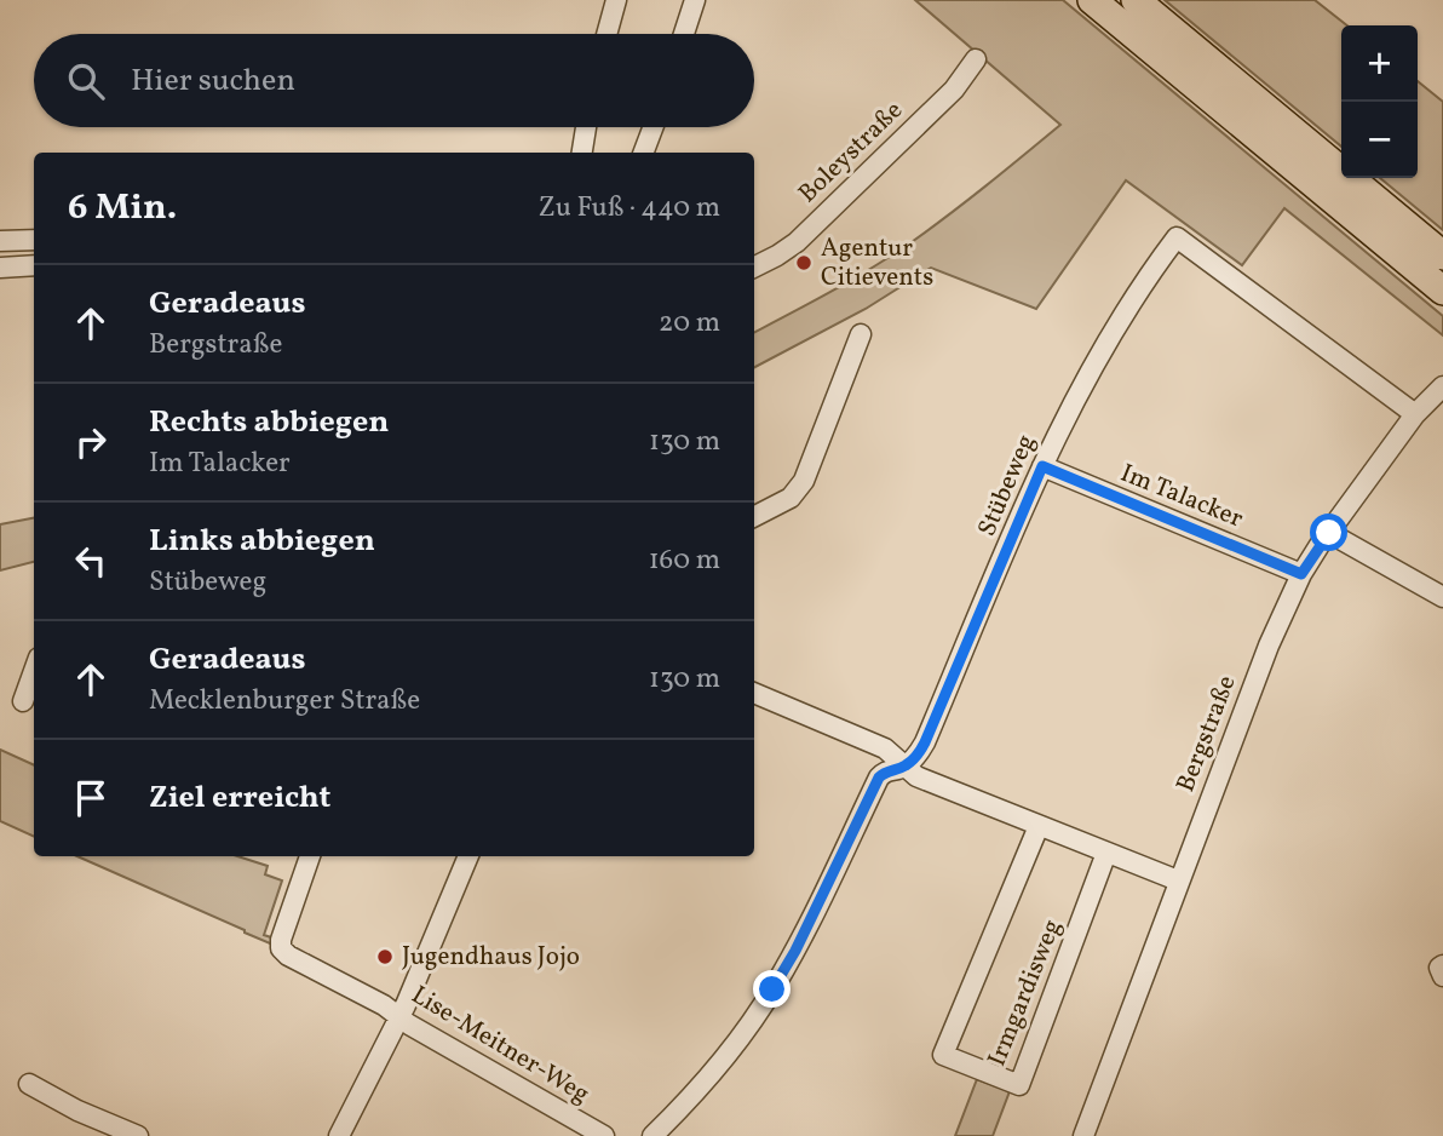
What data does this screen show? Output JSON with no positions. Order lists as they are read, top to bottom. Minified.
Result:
{"streets":{"street":["Boleystraße","Stübeweg","Im Talacker","Bergstraße","Irmgardisweg","Lise-Meitner-Weg"]},"crossings":[["Stübeweg","Im Talacker"],["Stübeweg","Bergstraße"],["Im Talacker","Bergstraße"]],"places":["Agentur Citievents","Jugendhaus Jojo"],"page":{"map_buttons":["+","−"],"search":"Hier suchen","heading":["6 Min.","Zu Fuß · 440 m"],"list":[["Geradeaus","Bergstraße","20 m"],["Rechts abbiegen","Im Talacker","130 m"],["Links abbiegen","Stübeweg","160 m"],["Geradeaus","Mecklenburger Straße","130 m"],"Ziel erreicht"]}}
